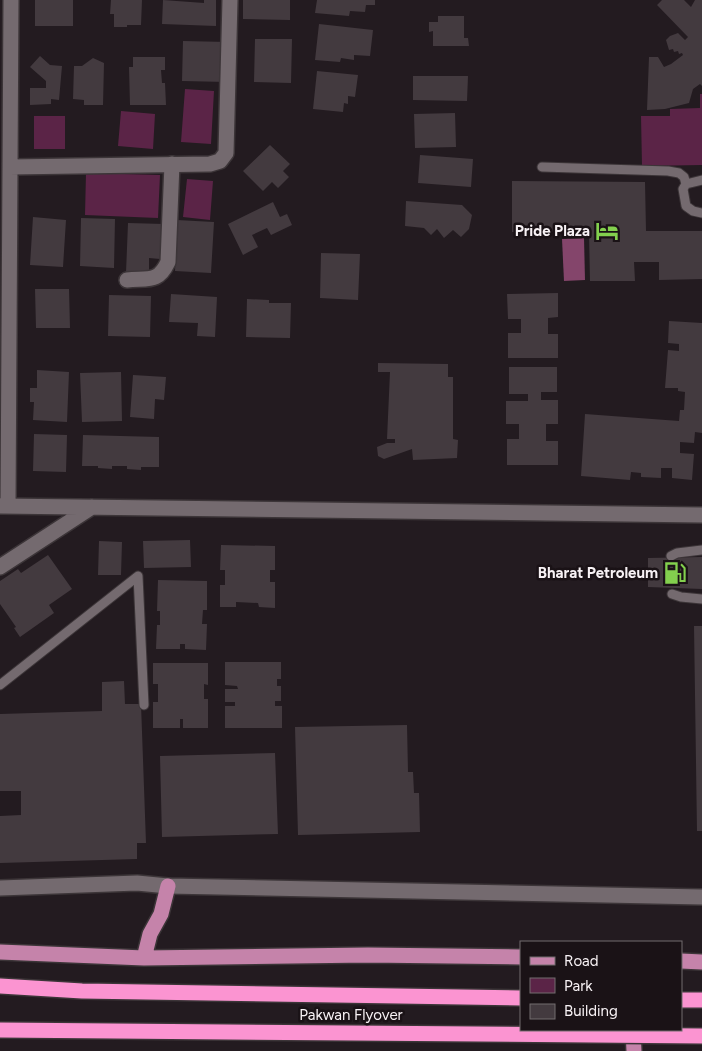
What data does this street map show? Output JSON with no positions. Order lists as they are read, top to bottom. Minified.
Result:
{"streets":{"highway":["Pakwan Flyover"]},"places":{"hotel":["Pride Plaza"],"fuel station":["Bharat Petroleum"]},"legend":["Road","Park","Building"]}
